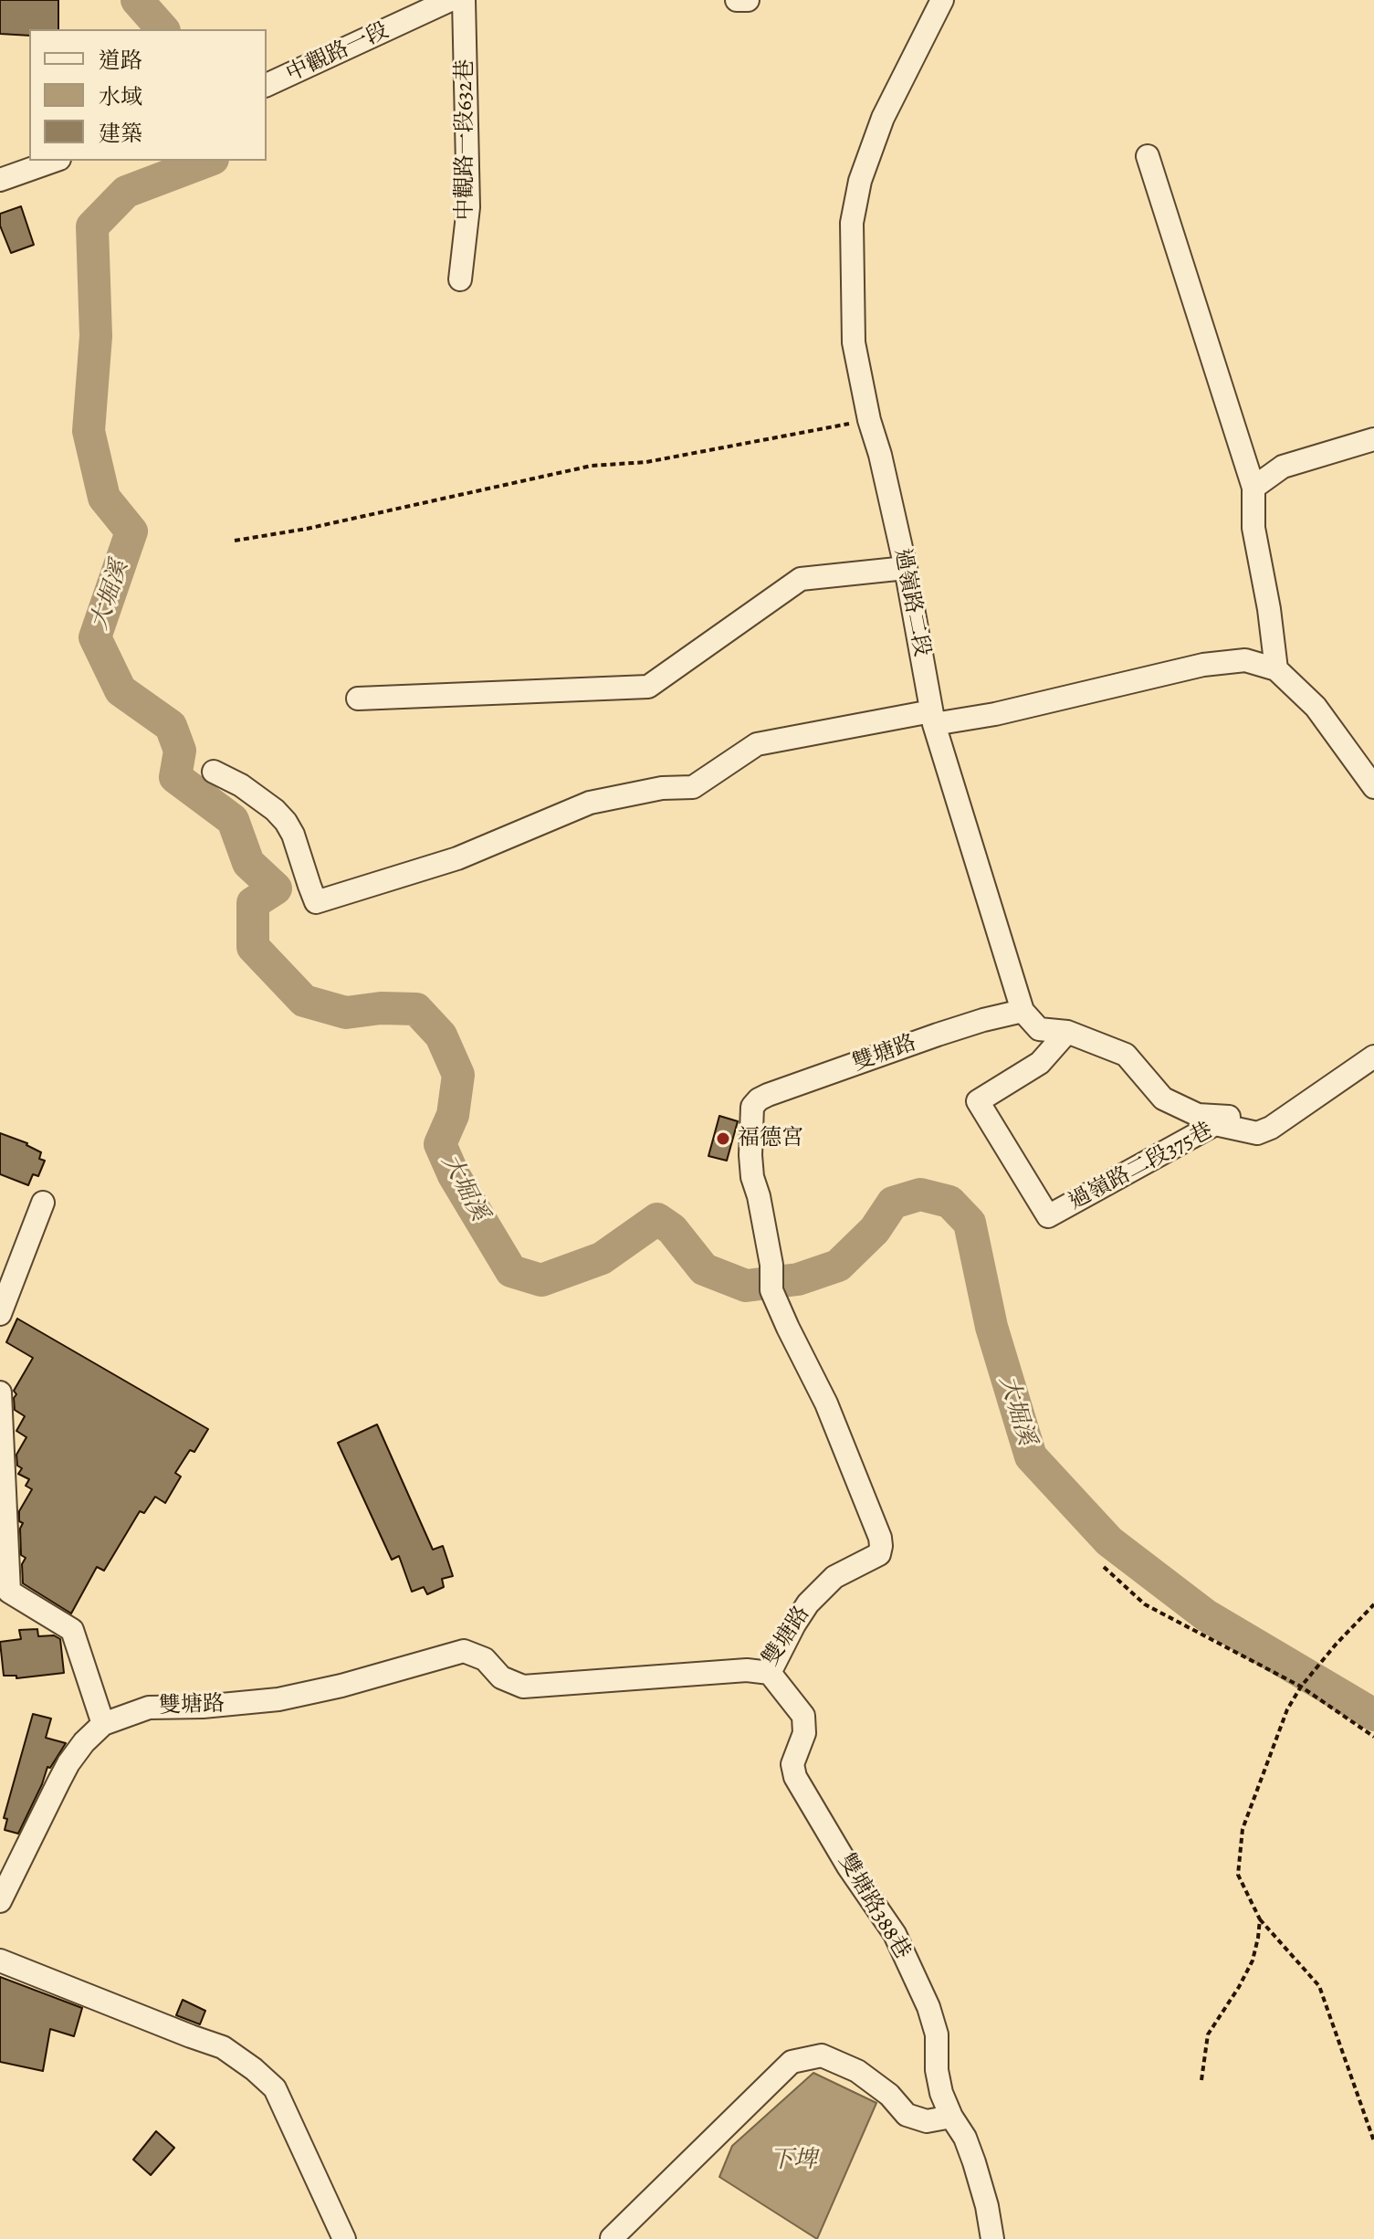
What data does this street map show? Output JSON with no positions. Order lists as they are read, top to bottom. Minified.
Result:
{"streets":{"street":["中觀路一段","中觀路一段632巷","過嶺路二段","雙塘路","過嶺路二段375巷","雙塘路388巷"]},"crossings":[["過嶺路二段","雙塘路"],["雙塘路","雙塘路388巷"]],"water":["大堀溪","下埤"],"places":["福德宮"],"legend":["道路","水域","建築"]}
